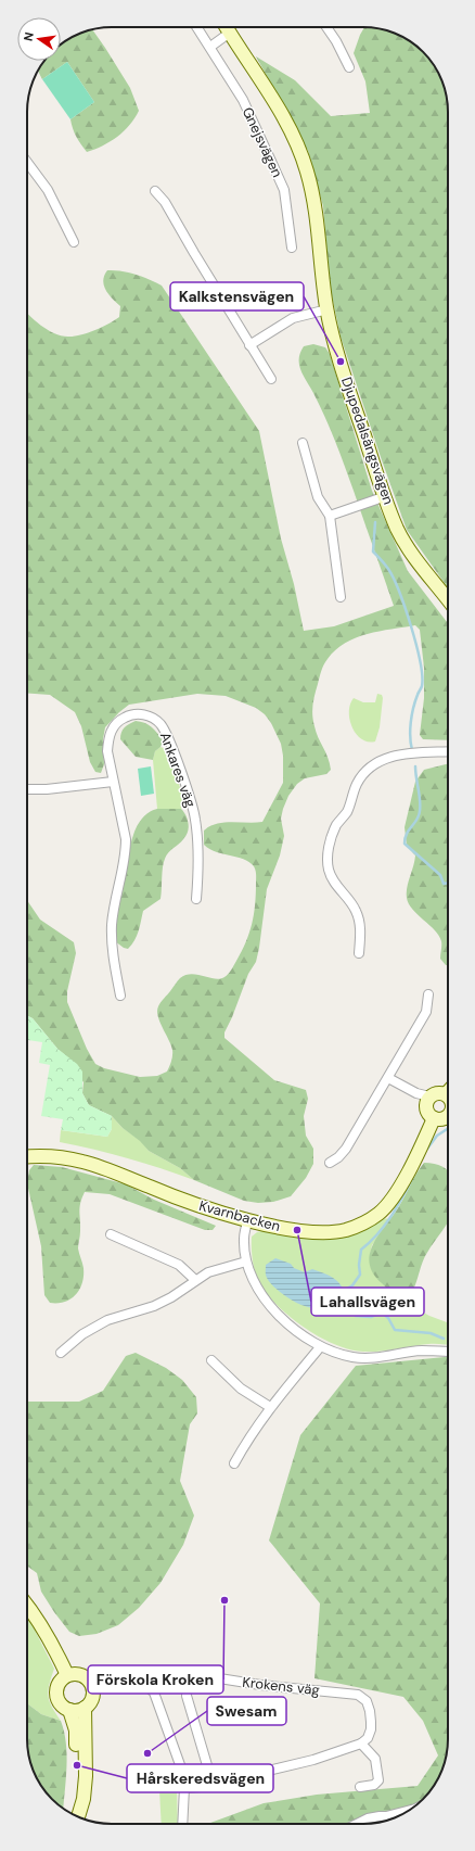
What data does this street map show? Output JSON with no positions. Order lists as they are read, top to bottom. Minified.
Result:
{"streets":{"street":["Gnejsvägen","Djupedalsängsvägen","Ankares väg","Kvarnbacken","Krokens väg"]},"places":["Kalkstensvägen","Lahallsvägen","Förskola Kroken","Swesam","Hårskeredsvägen"],"north":"left"}
